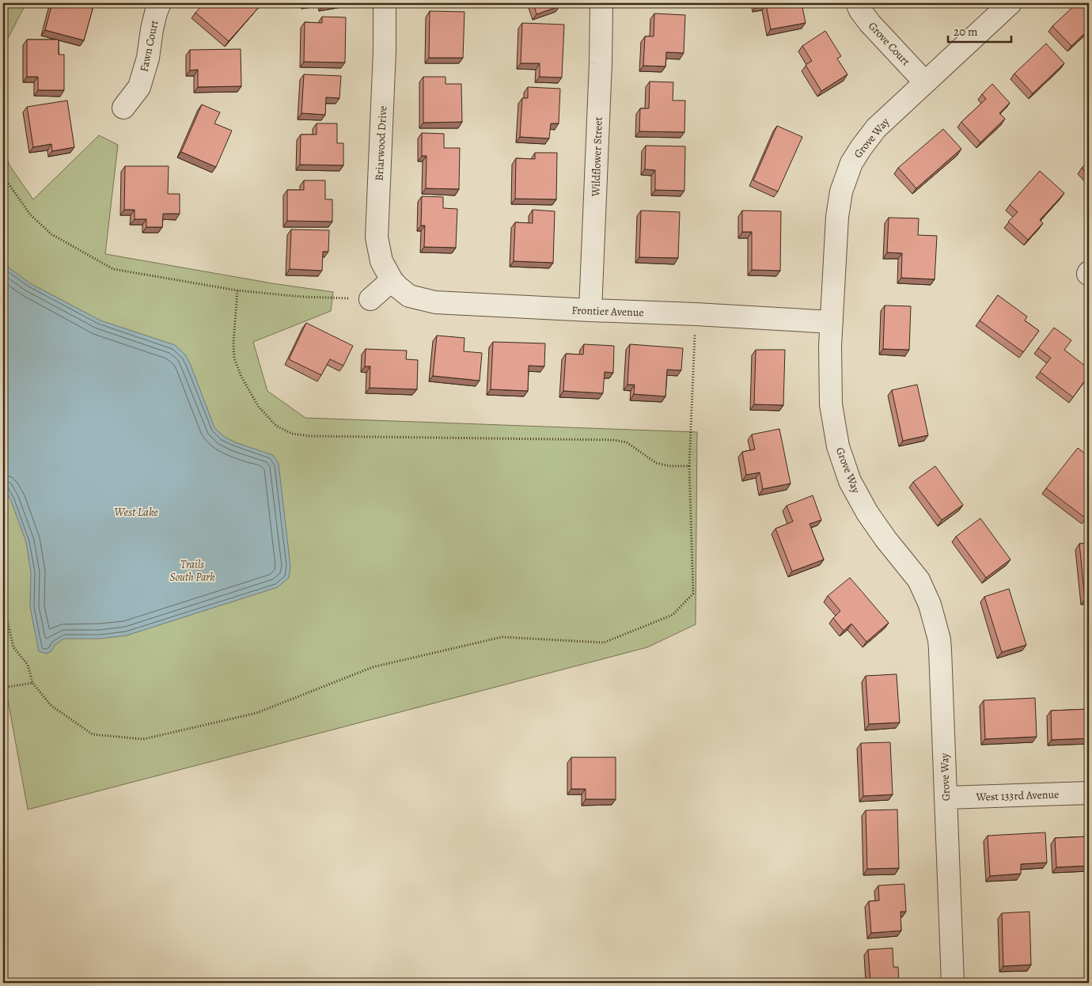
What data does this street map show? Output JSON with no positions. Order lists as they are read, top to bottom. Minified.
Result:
{"streets":{"street":["Grove Court","Fawn Court","Grove Way","Briarwood Drive","Wildflower Street","Frontier Avenue","West 133rd Avenue"]},"crossings":[["Grove Court","Grove Way"],["Grove Way","Frontier Avenue"],["Grove Way","West 133rd Avenue"],["Briarwood Drive","Frontier Avenue"],["Wildflower Street","Frontier Avenue"]],"water":["West Lake"],"parks":["Trails South Park"],"scale_bar":"20 m"}
